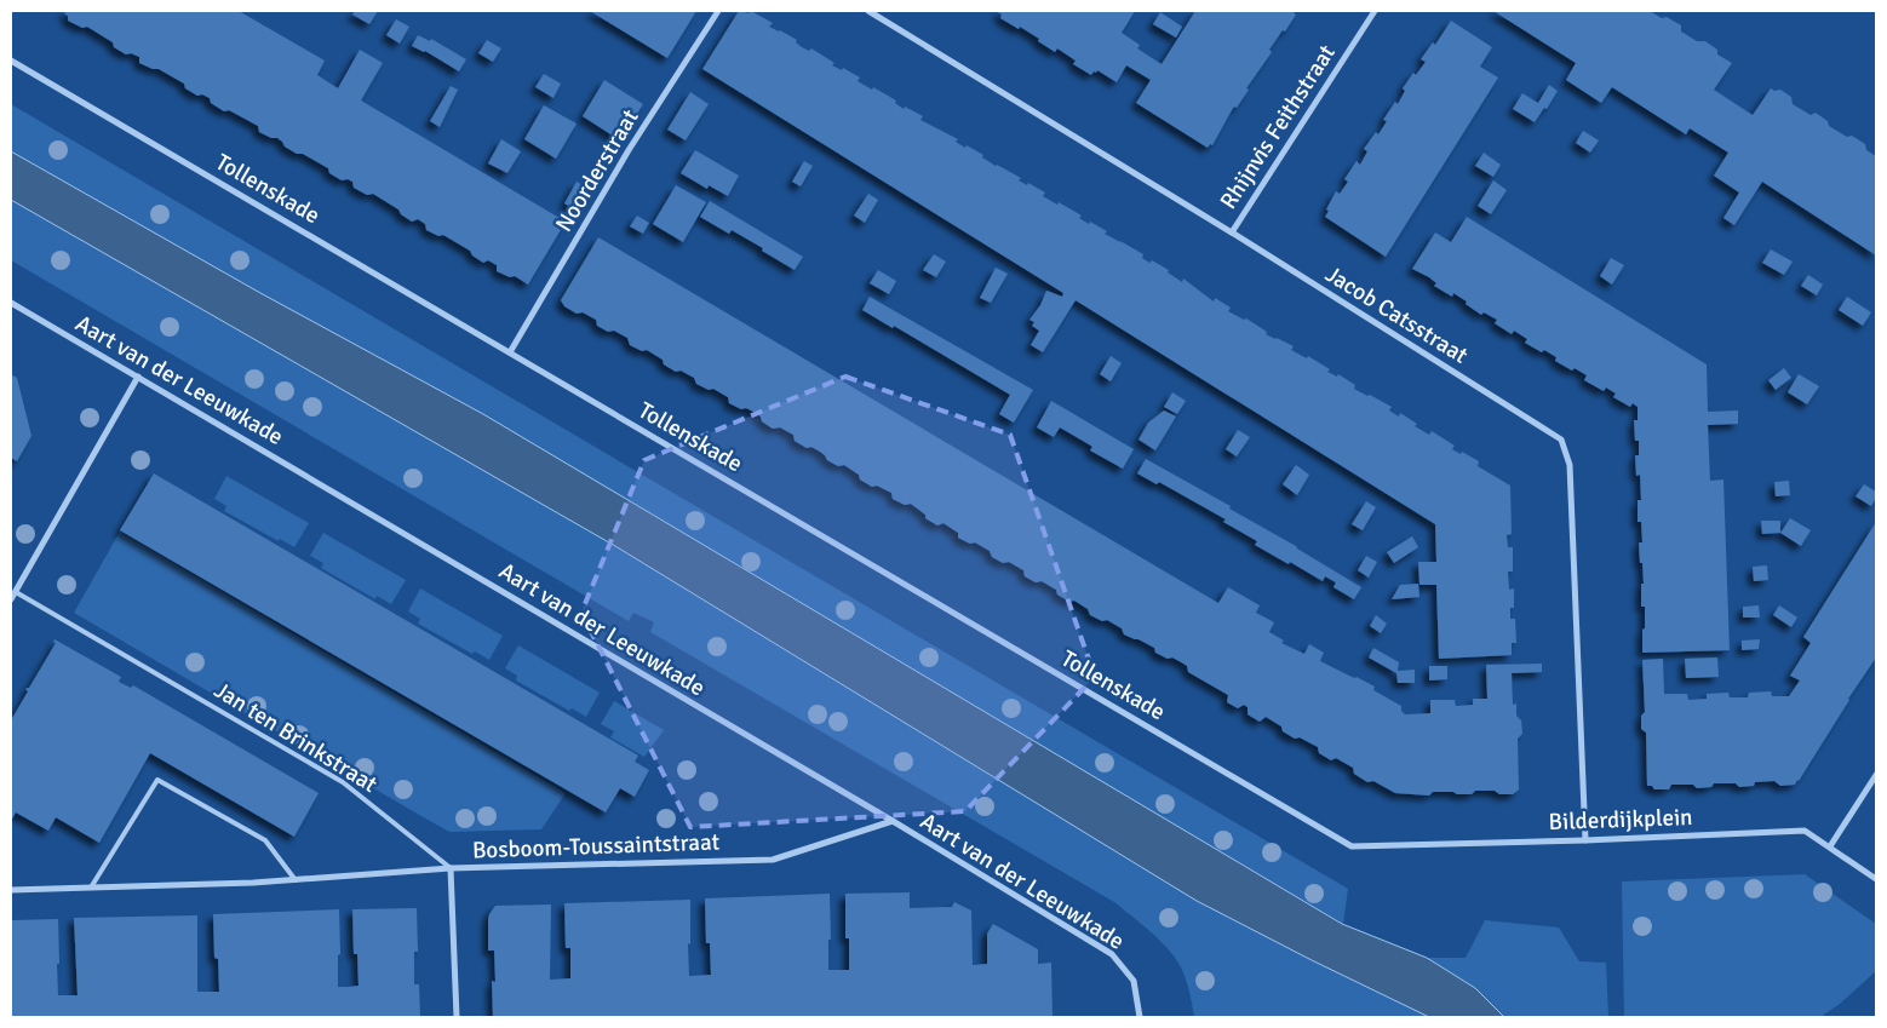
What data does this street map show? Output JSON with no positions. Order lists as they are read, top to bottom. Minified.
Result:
{"streets":{"street":["Rhijnvis Feithstraat","Noorderstraat","Tollenskade","Jacob Catsstraat","Aart van der Leeuwkade","Bilderdijkplein","Bosboom-Toussaintstraat"],"lane":["Jan ten Brinkstraat"]},"crossings":[["Rhijnvis Feithstraat","Jacob Catsstraat"],["Noorderstraat","Tollenskade"],["Tollenskade","Bilderdijkplein"],["Jacob Catsstraat","Bilderdijkplein"],["Aart van der Leeuwkade","Bosboom-Toussaintstraat"],["Jan ten Brinkstraat","Bosboom-Toussaintstraat"]]}
